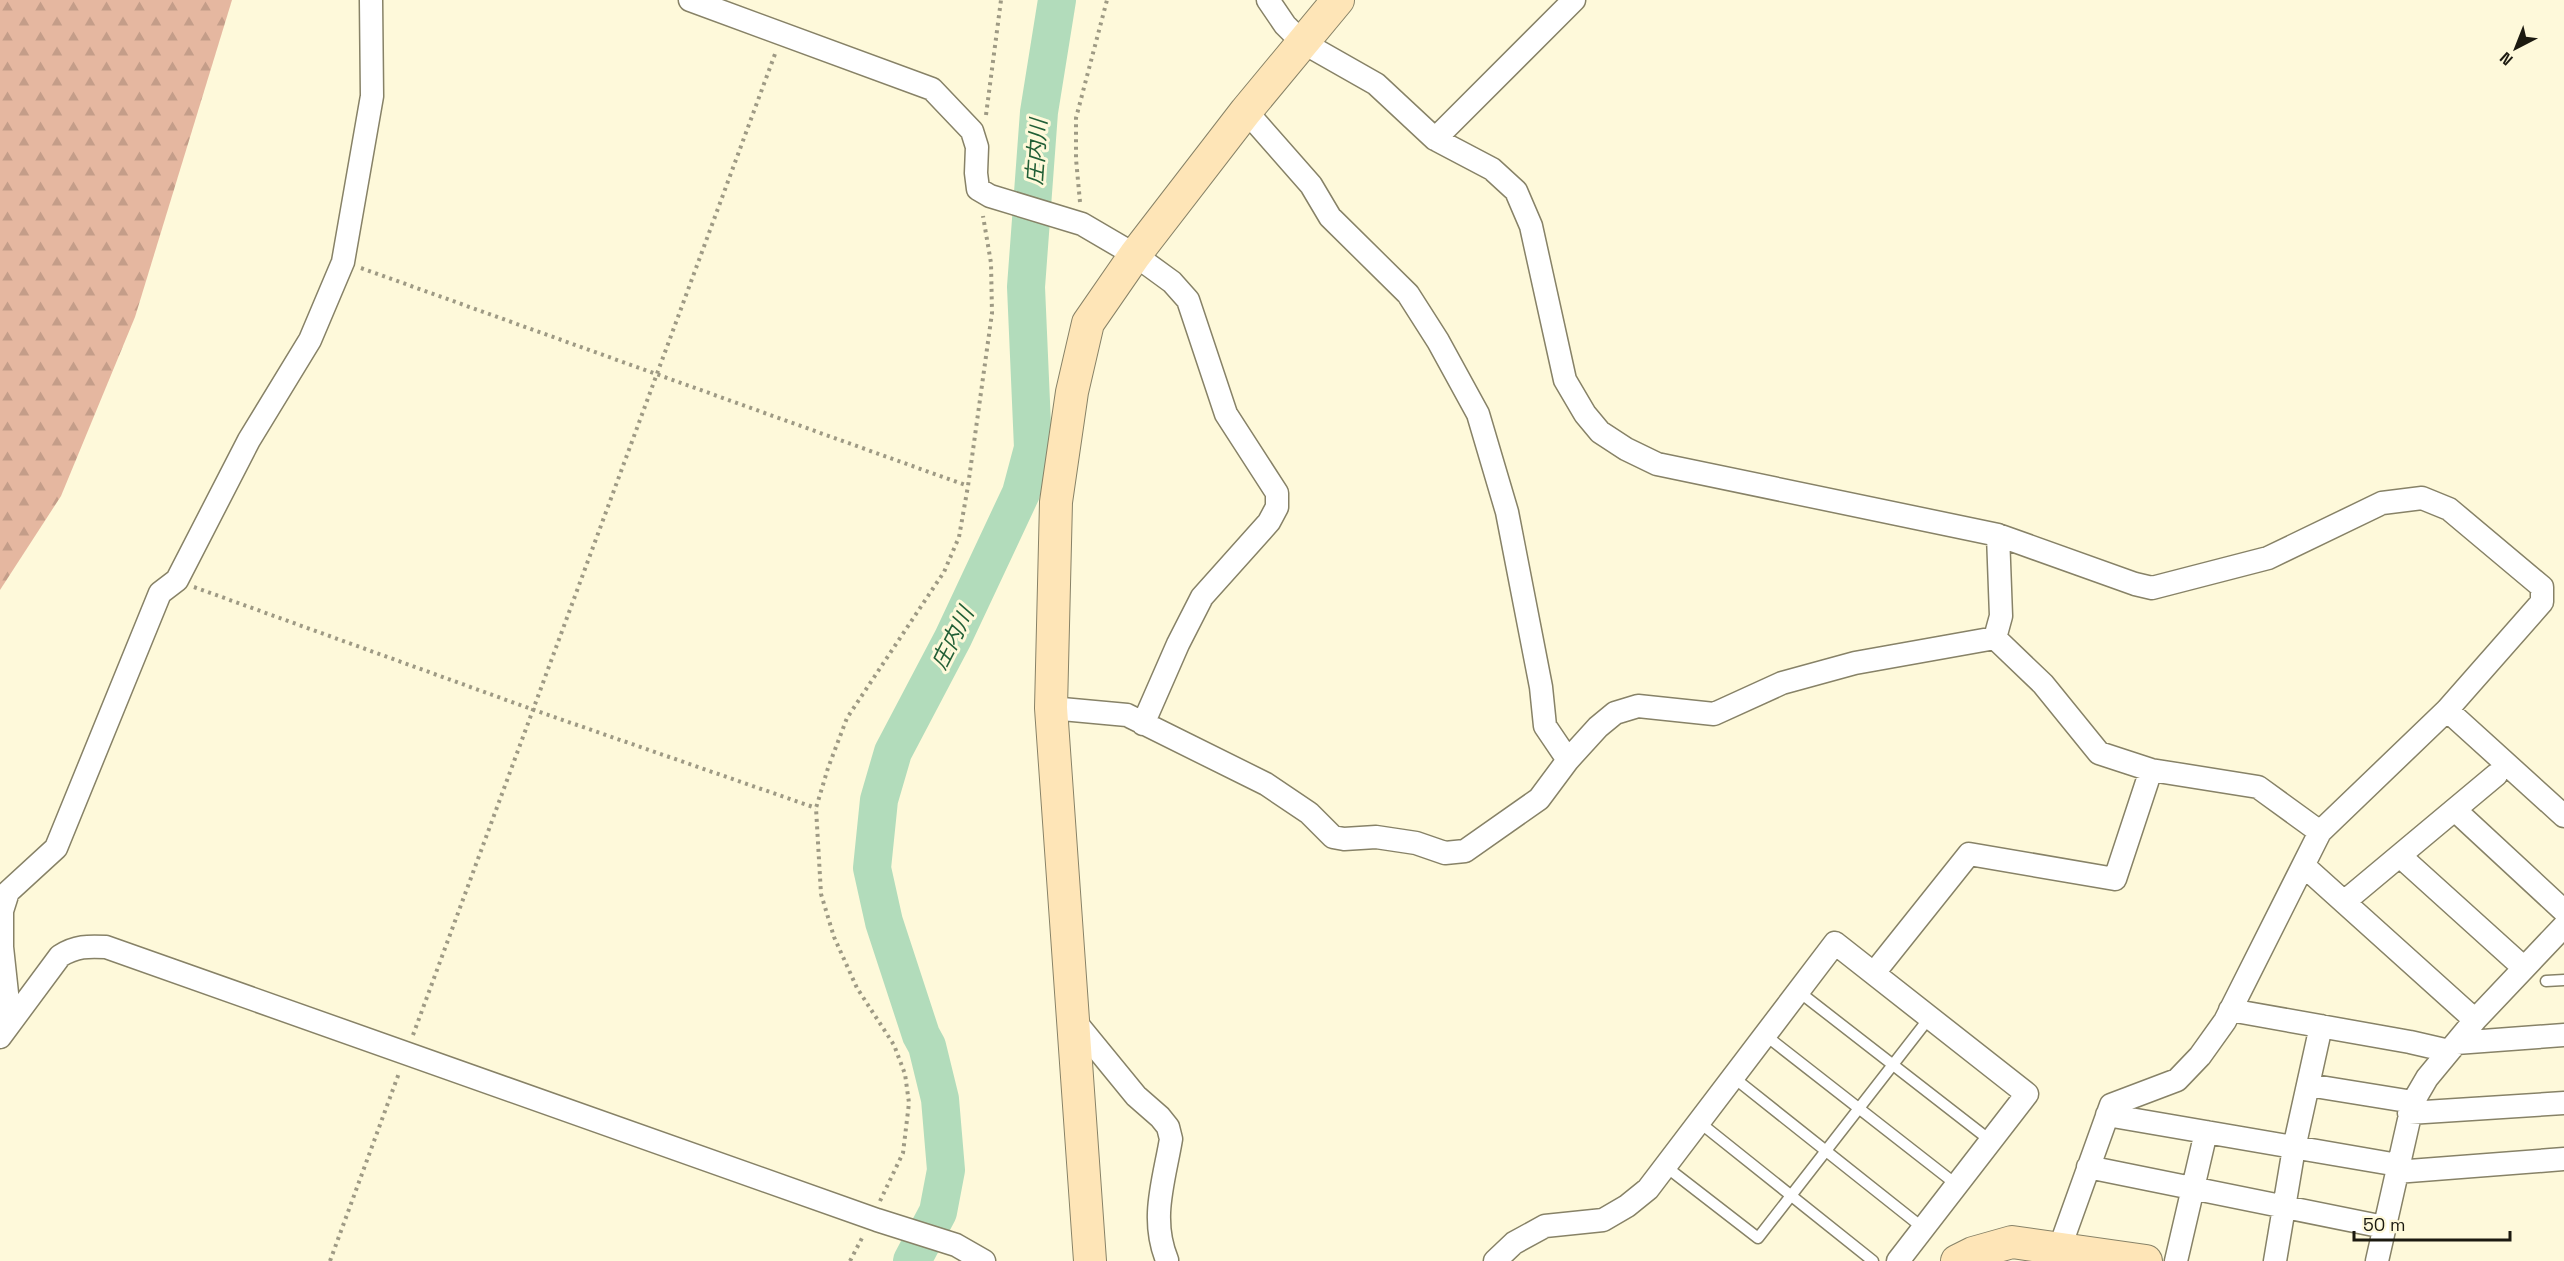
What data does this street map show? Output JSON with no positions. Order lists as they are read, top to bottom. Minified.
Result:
{"water":["庄内川"],"scale_bar":"50 m","north":"bottom left"}
